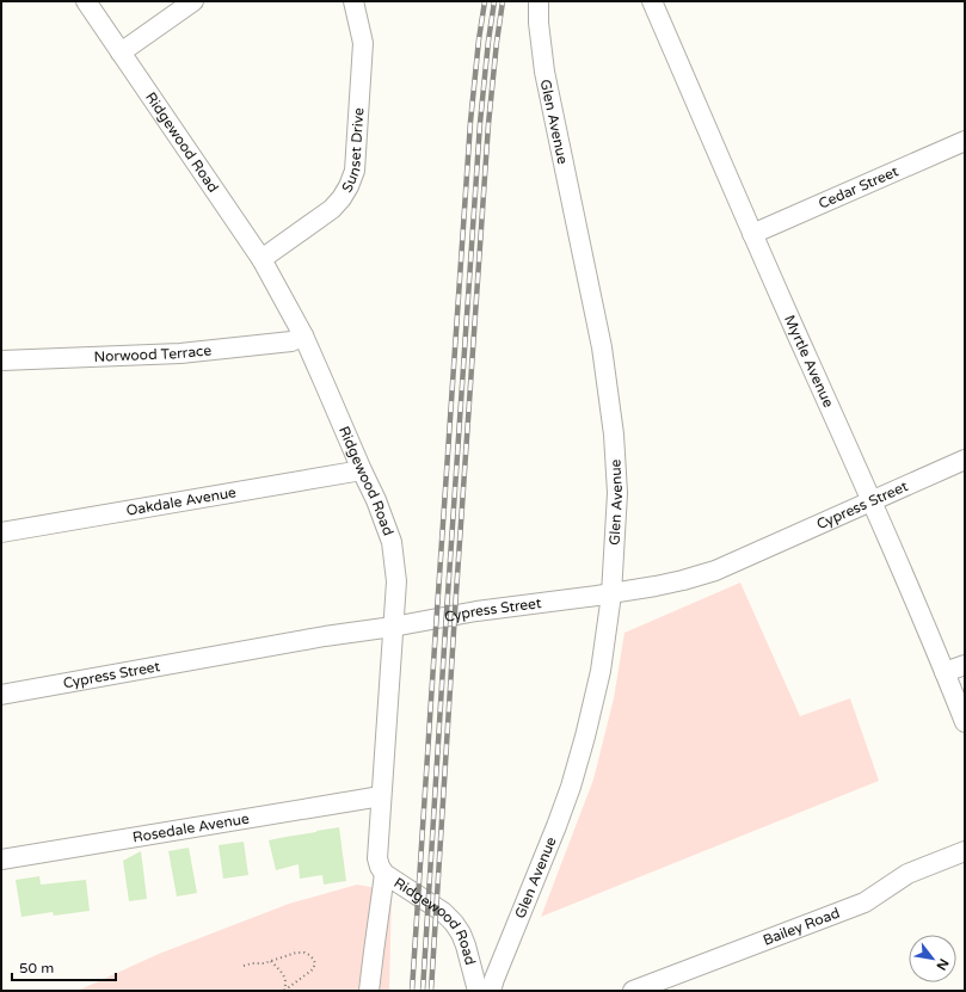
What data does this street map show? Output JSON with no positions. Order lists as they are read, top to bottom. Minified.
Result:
{"streets":{"street":["Glen Avenue","Ridgewood Road","Sunset Drive","Cedar Street","Norwood Terrace","Myrtle Avenue","Oakdale Avenue","Cypress Street","Rosedale Avenue","Bailey Road"]},"crossings":[["Glen Avenue","Cypress Street"],["Ridgewood Road","Sunset Drive"],["Ridgewood Road","Norwood Terrace"],["Ridgewood Road","Oakdale Avenue"],["Ridgewood Road","Cypress Street"],["Ridgewood Road","Rosedale Avenue"],["Cedar Street","Myrtle Avenue"],["Myrtle Avenue","Cypress Street"]],"scale_bar":"50 m","north":"bottom right"}
